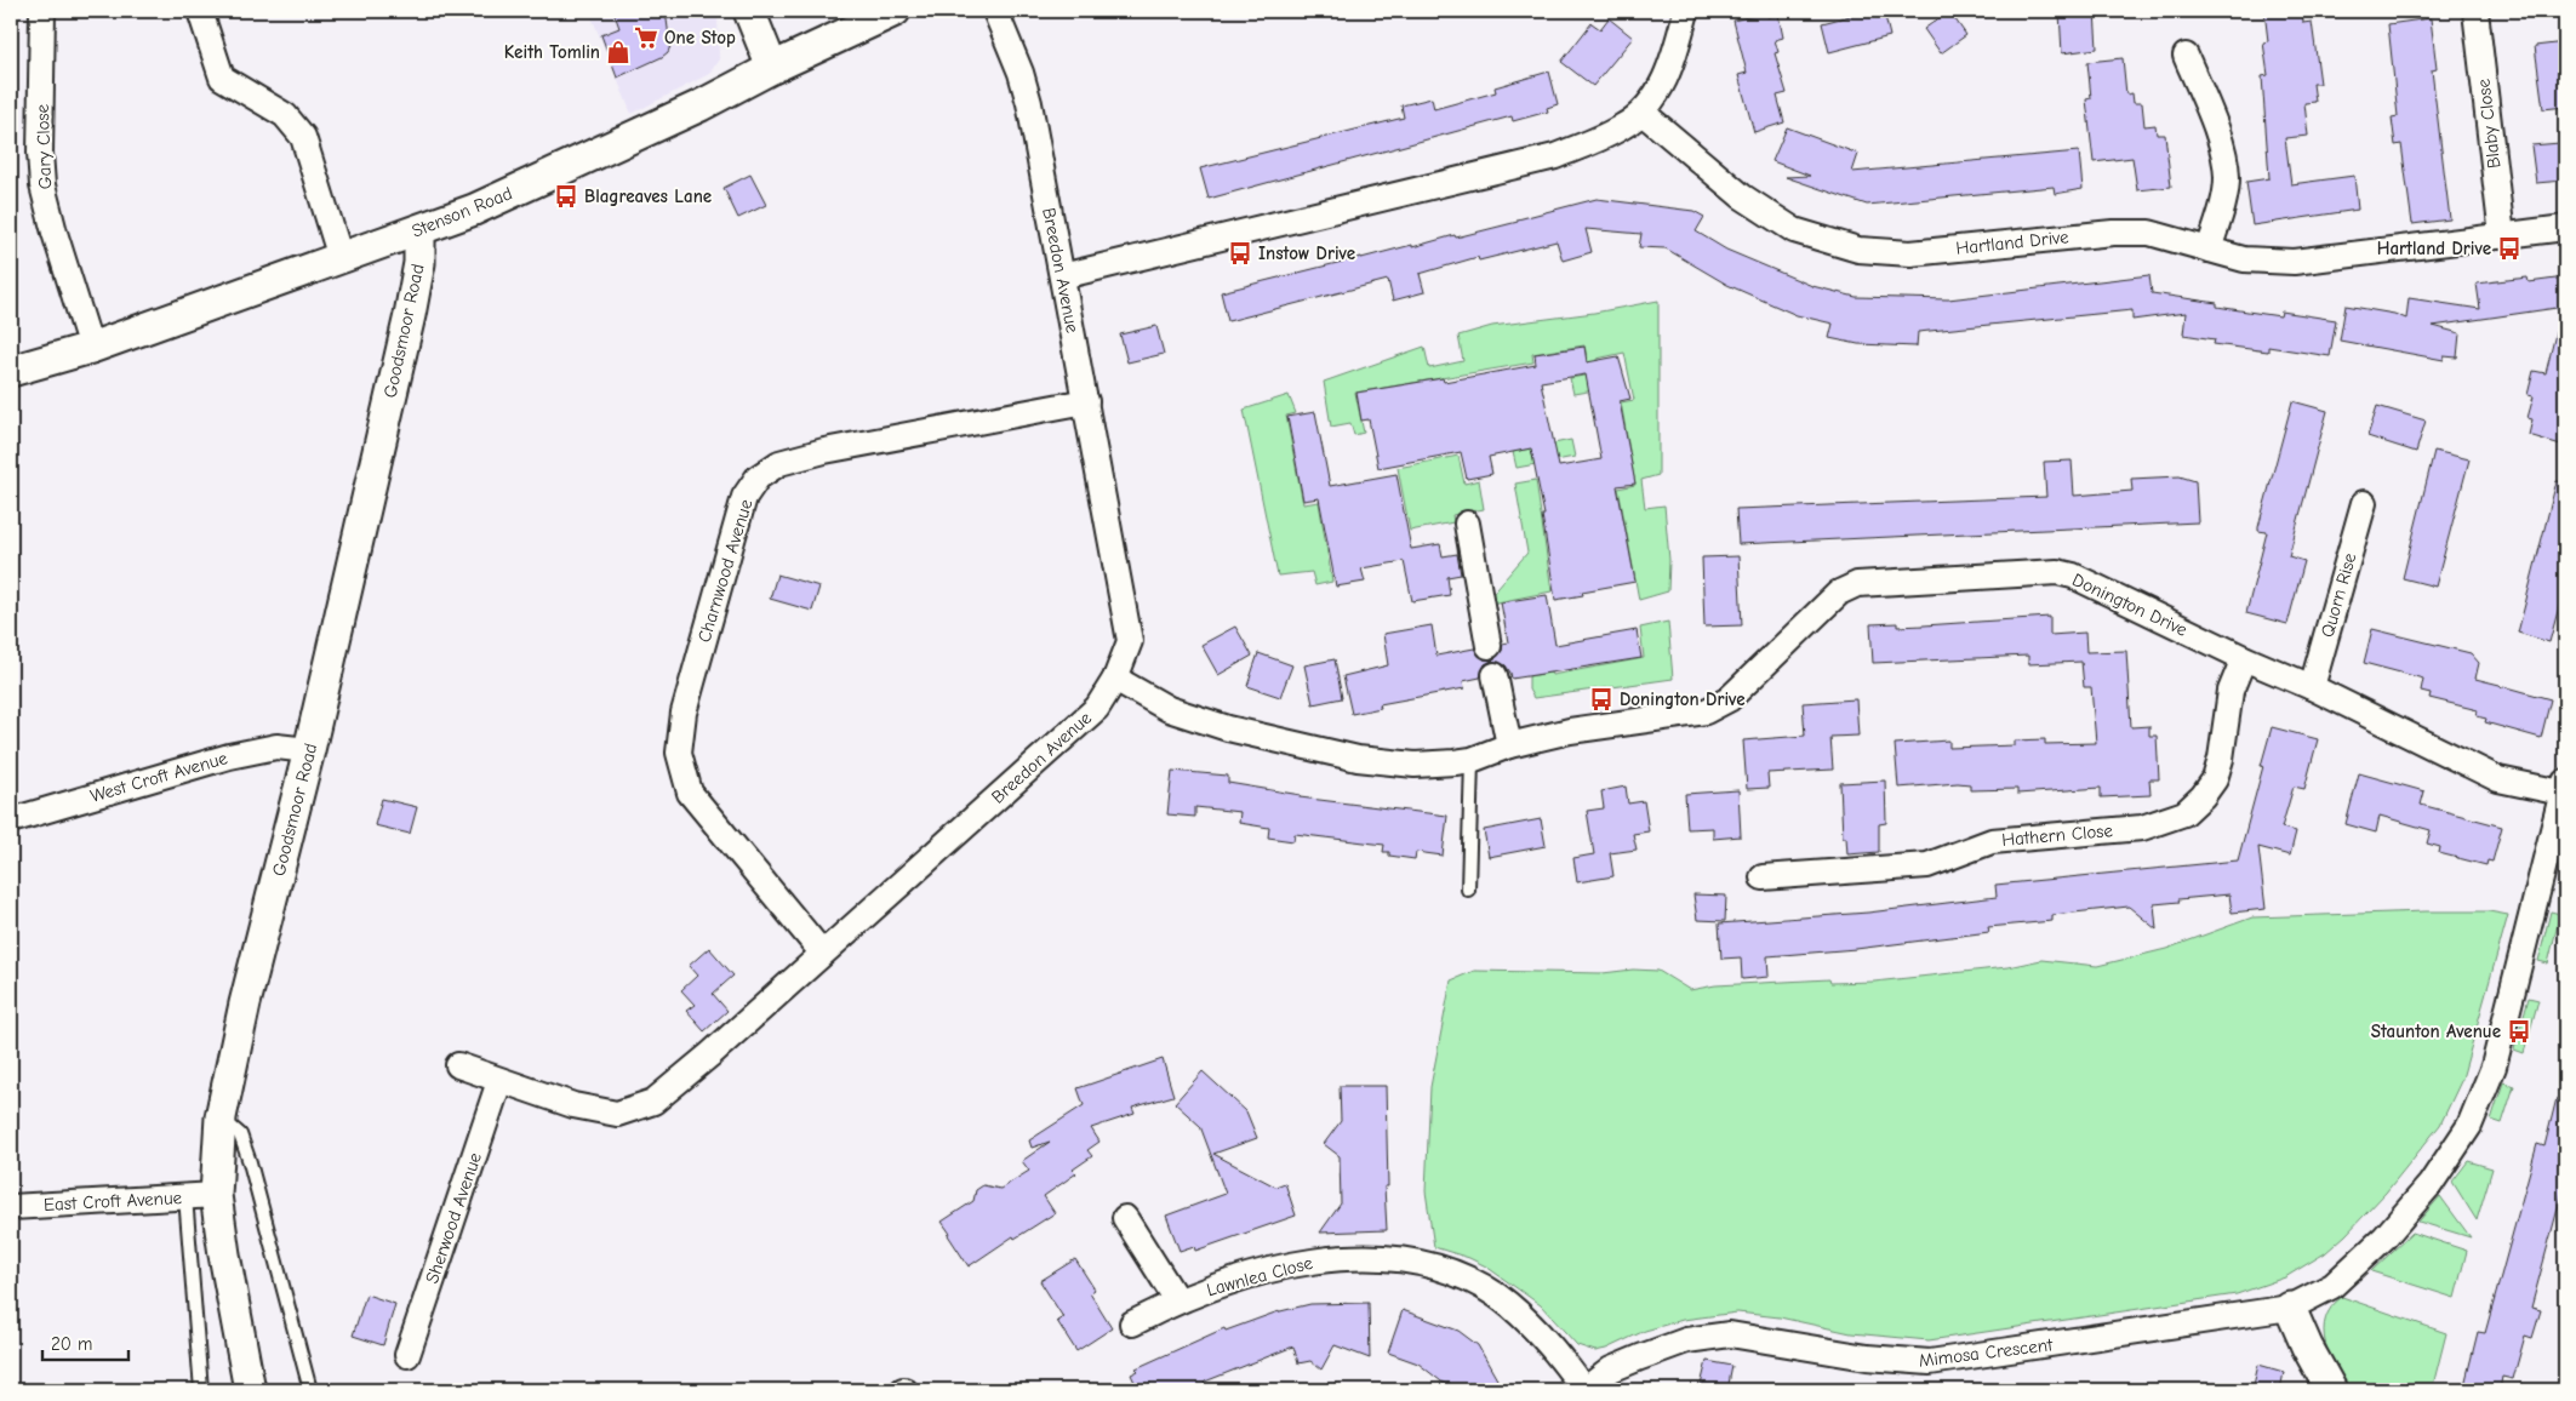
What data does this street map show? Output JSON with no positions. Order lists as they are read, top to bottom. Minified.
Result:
{"streets":{"street":["Blaby Close","Gary Close","Stenson Road","Hartland Drive","Breedon Avenue","Goodsmoor Road","Charnwood Avenue","Quorn Rise","Donington Drive","West Croft Avenue","Hathern Close","East Croft Avenue","Sherwood Avenue","Lawnlea Close","Mimosa Crescent"]},"crossings":[["Blaby Close","Hartland Drive"],["Gary Close","Stenson Road"],["Stenson Road","Goodsmoor Road"],["Breedon Avenue","Charnwood Avenue"],["Breedon Avenue","Donington Drive"],["Breedon Avenue","Sherwood Avenue"],["Goodsmoor Road","West Croft Avenue"],["Goodsmoor Road","East Croft Avenue"],["Quorn Rise","Donington Drive"],["Donington Drive","Hathern Close"],["Lawnlea Close","Mimosa Crescent"]],"places":{"supermarket":["One Stop"],"shop":["Keith Tomlin"],"bus stop":["Blagreaves Lane","Hartland Drive","Instow Drive","Donington Drive","Staunton Avenue"]},"scale_bar":"20 m"}
